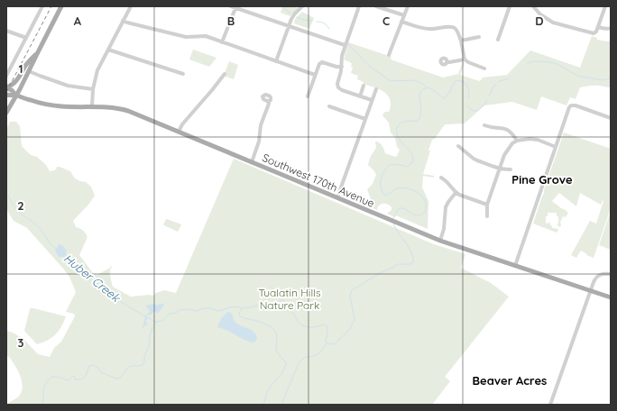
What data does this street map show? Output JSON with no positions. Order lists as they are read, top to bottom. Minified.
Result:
{"streets":{"main road":["Southwest 170th Avenue"]},"districts":["Pine Grove","Beaver Acres"],"water":["Huber Creek"],"parks":["Tualatin Hills Nature Park"],"grid":{"columns":["A","B","C","D"],"rows":["1","2","3"]}}
